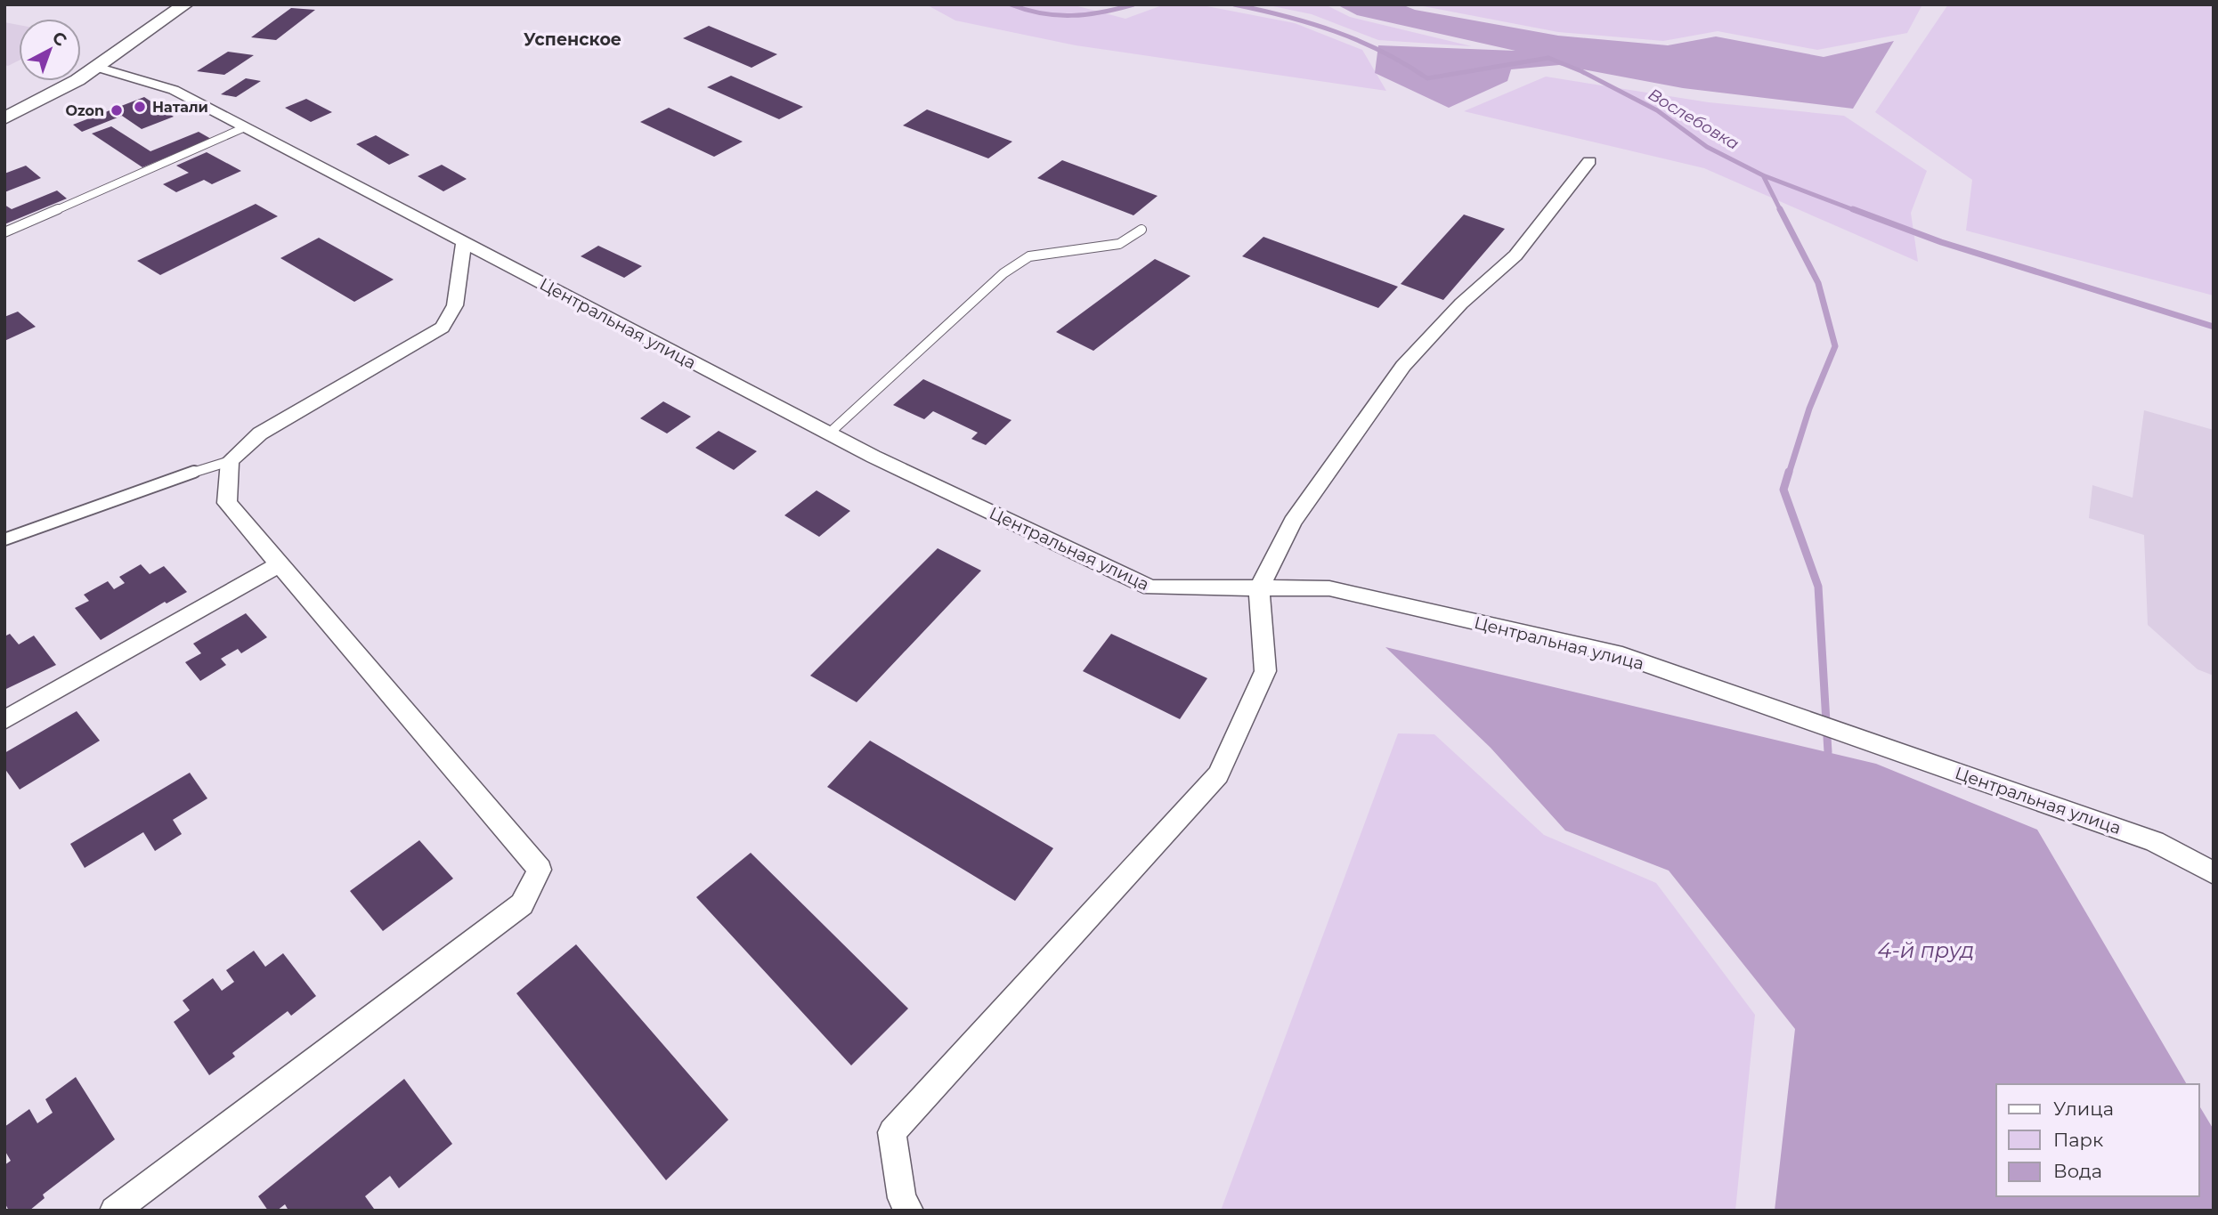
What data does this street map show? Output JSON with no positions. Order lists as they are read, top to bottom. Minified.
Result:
{"streets":{"street":["Центральная улица"]},"districts":["Успенское"],"water":["Вослебовка","4-й пруд"],"places":["Натали","Ozon"],"legend":["Улица","Парк","Вода"],"north":"top right"}
